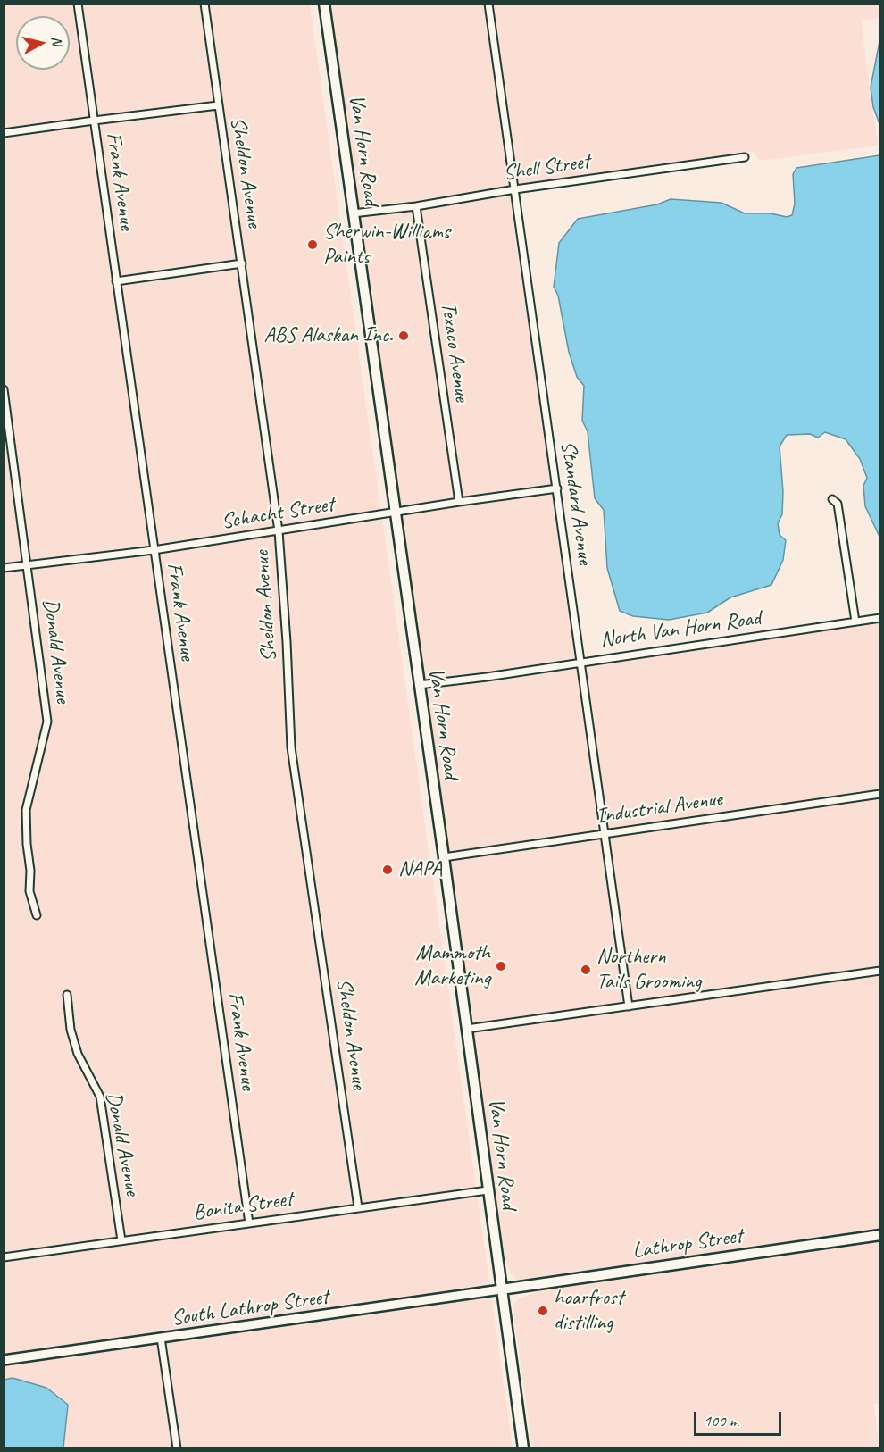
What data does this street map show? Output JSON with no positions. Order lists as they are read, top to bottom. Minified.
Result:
{"streets":{"main road":["Van Horn Road","Lathrop Street"],"street":["Shell Street","Sheldon Avenue","Frank Avenue","Texaco Avenue","Standard Avenue","Schacht Street","North Van Horn Road","Donald Avenue","Industrial Avenue","Bonita Street","South Lathrop Street"]},"crossings":[["Van Horn Road","Shell Street"],["Van Horn Road","Schacht Street"],["Van Horn Road","North Van Horn Road"],["Van Horn Road","Industrial Avenue"],["Van Horn Road","Bonita Street"],["Van Horn Road","Lathrop Street"],["Van Horn Road","South Lathrop Street"],["Shell Street","Texaco Avenue"],["Shell Street","Standard Avenue"],["Sheldon Avenue","Schacht Street"],["Sheldon Avenue","Bonita Street"],["Frank Avenue","Schacht Street"],["Frank Avenue","Bonita Street"],["Texaco Avenue","Schacht Street"],["Standard Avenue","Schacht Street"],["Standard Avenue","North Van Horn Road"],["Standard Avenue","Industrial Avenue"],["Schacht Street","Donald Avenue"],["Donald Avenue","Bonita Street"],["Lathrop Street","South Lathrop Street"]],"places":["Sherwin-Williams Paints","ABS Alaskan Inc.","NAPA","Mammoth Marketing","Northern Tails Grooming","hoarfrost distilling"],"scale_bar":"100 m","north":"right"}
